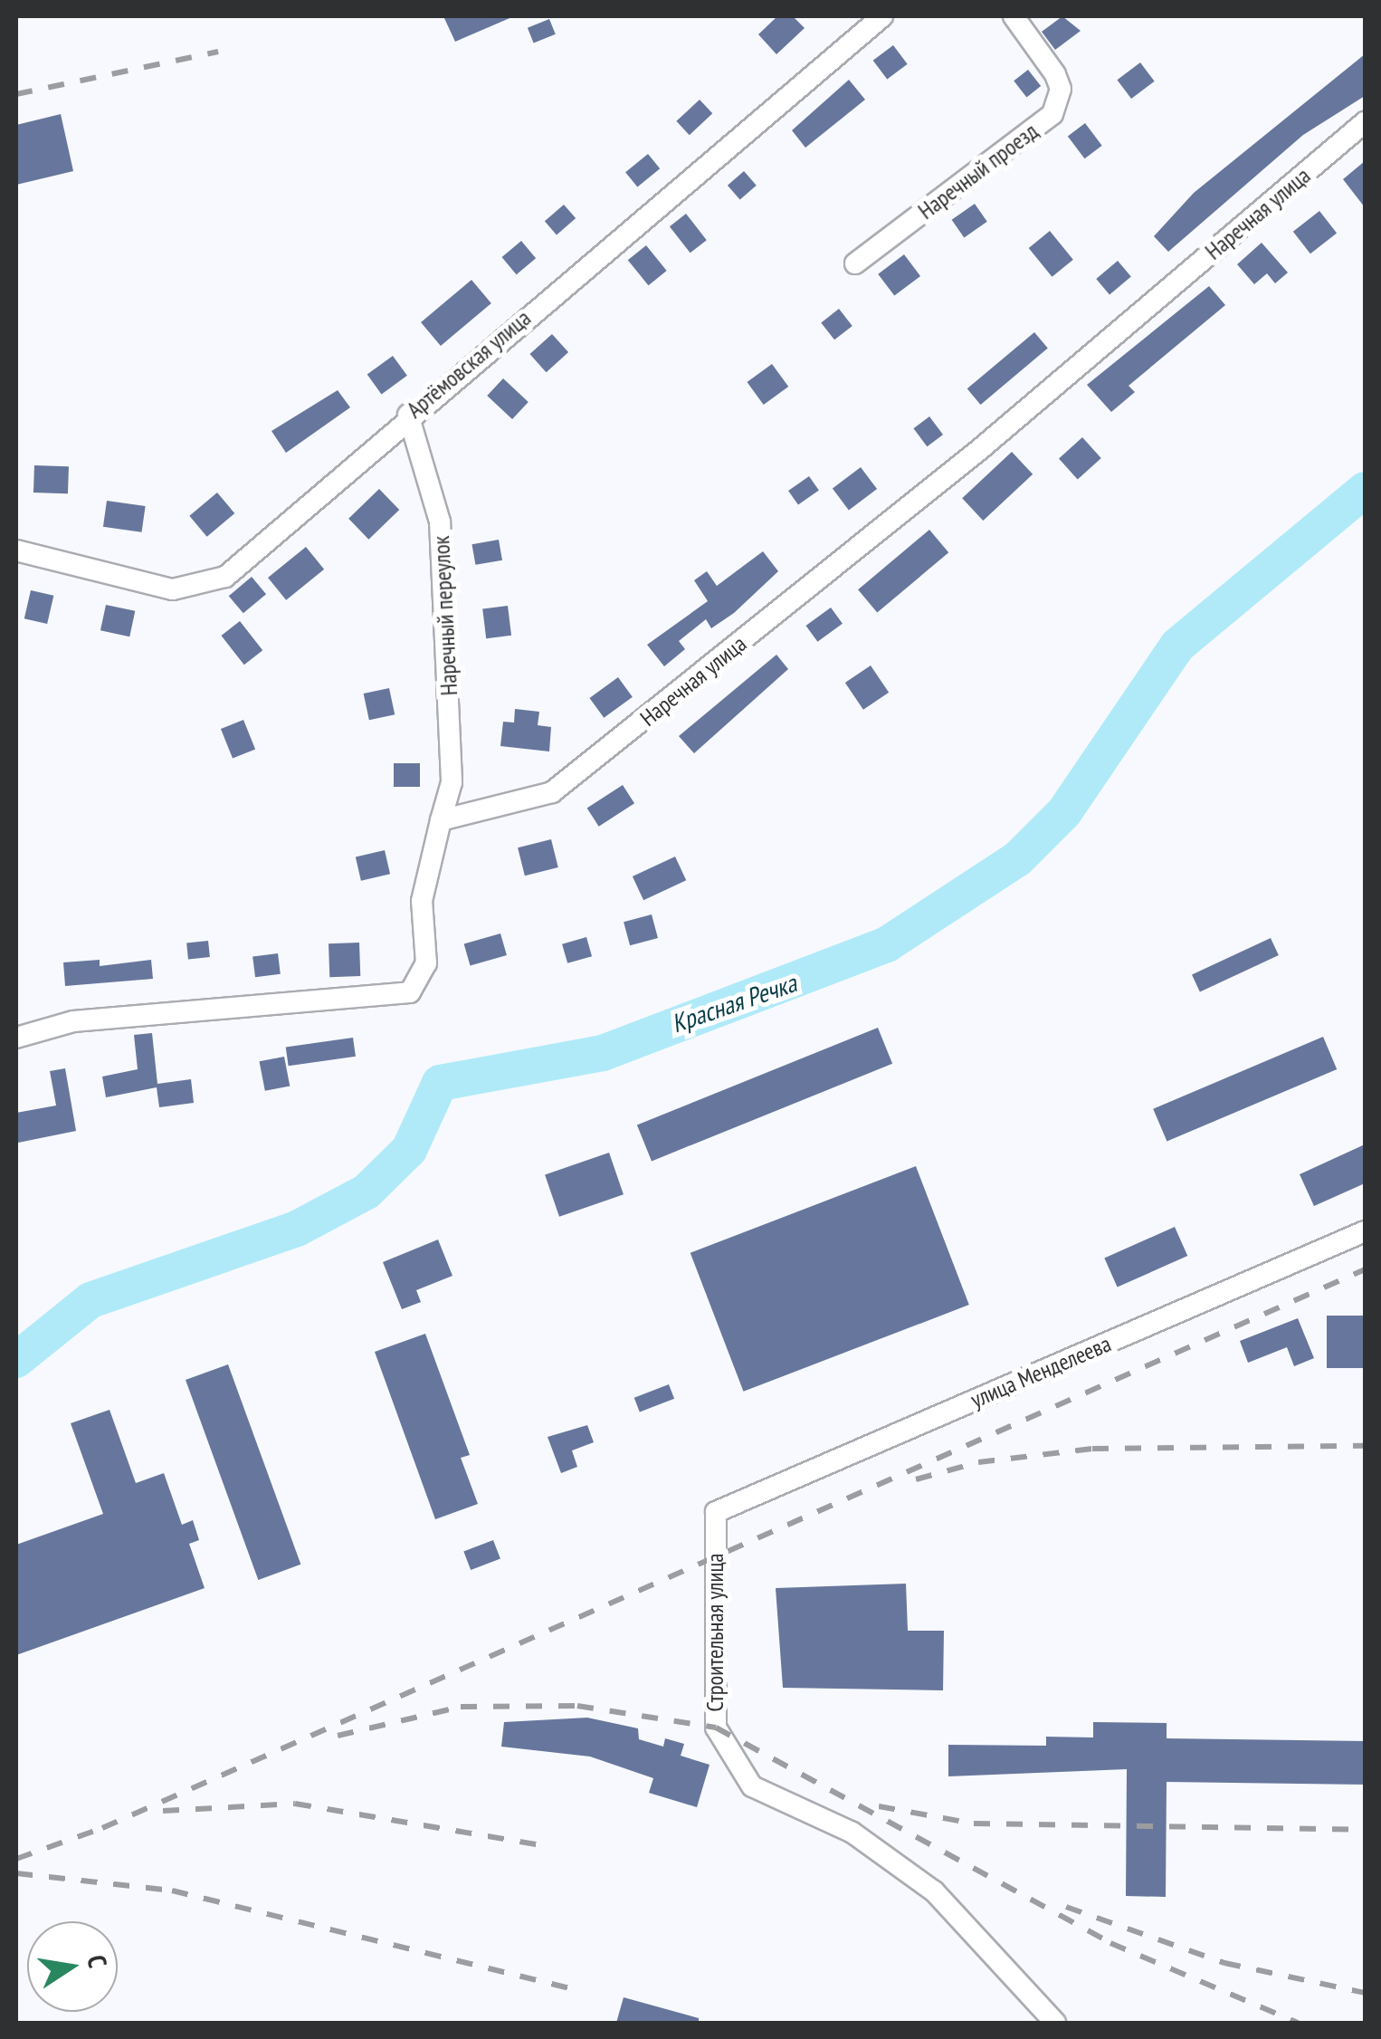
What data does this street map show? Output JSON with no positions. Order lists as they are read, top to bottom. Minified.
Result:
{"streets":{"street":["Наречный проезд","Наречная улица","Артёмовская улица","Наречный переулок","улица Менделеева","Строительная улица"]},"crossings":[["Наречная улица","Наречный переулок"],["Артёмовская улица","Наречный переулок"],["улица Менделеева","Строительная улица"]],"water":["Красная Речка"],"north":"right"}
